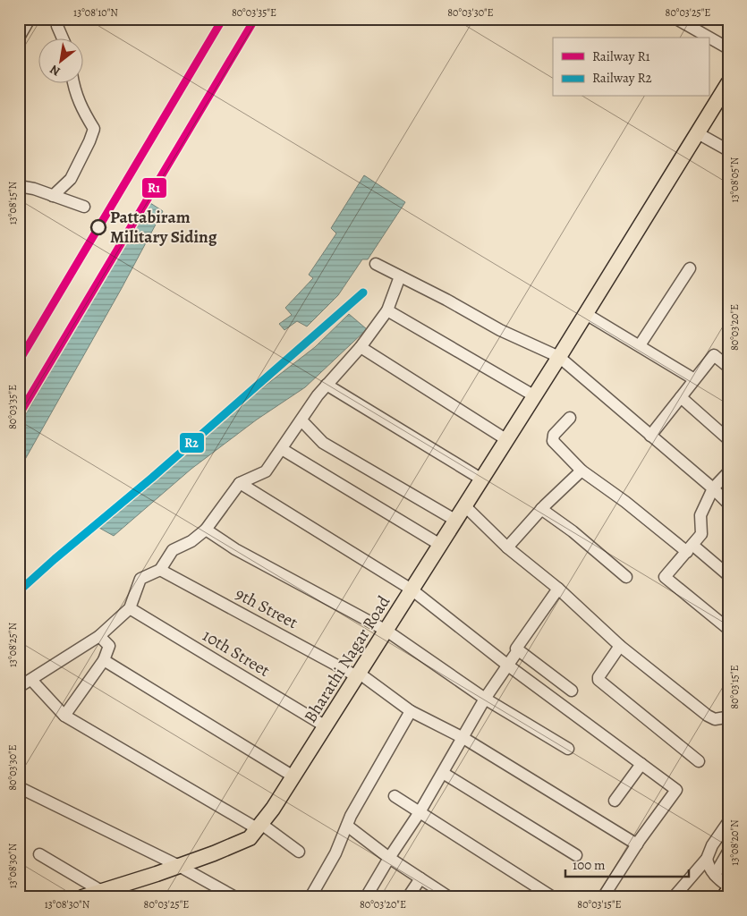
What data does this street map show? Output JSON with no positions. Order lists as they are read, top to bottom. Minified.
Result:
{"streets":{"main road":["Bharathi Nagar Road"],"street":["9th Street","10th Street"]},"crossings":[["9th Street","Bharathi Nagar Road"],["10th Street","Bharathi Nagar Road"]],"places":["Pattabiram Military Siding"],"lines":["rail line R1","rail line R2"],"legend":["Railway R1","Railway R2"],"scale_bar":"100 m","north":"bottom left","coordinates":["13°08'10\"N","80°03'35\"E","80°03'30\"E","80°03'25\"E","13°08'05\"N","13°08'15\"N","80°03'20\"E","13°08'25\"N","80°03'15\"E","13°08'20\"N","13°08'30\"N"]}
